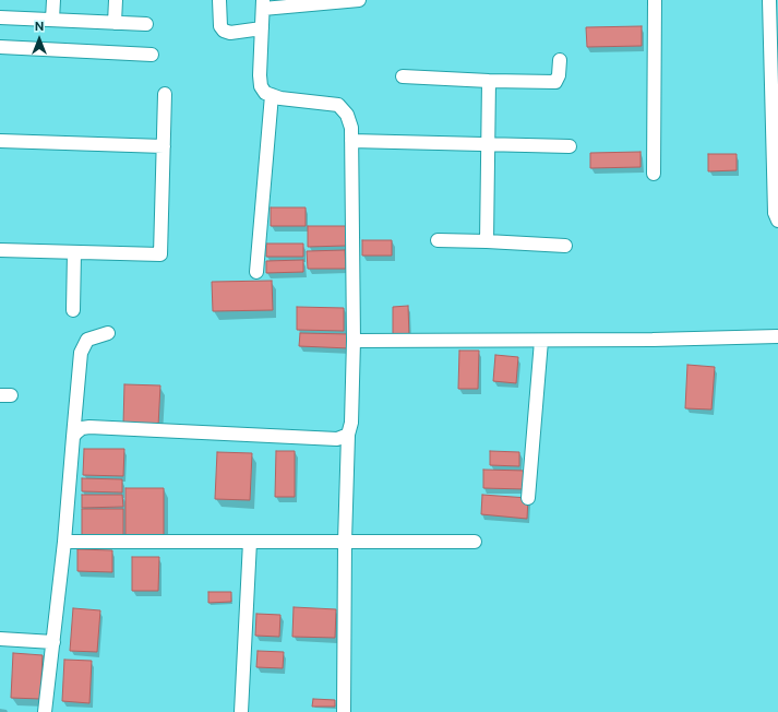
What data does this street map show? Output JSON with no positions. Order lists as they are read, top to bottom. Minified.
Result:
{"north":"top"}
